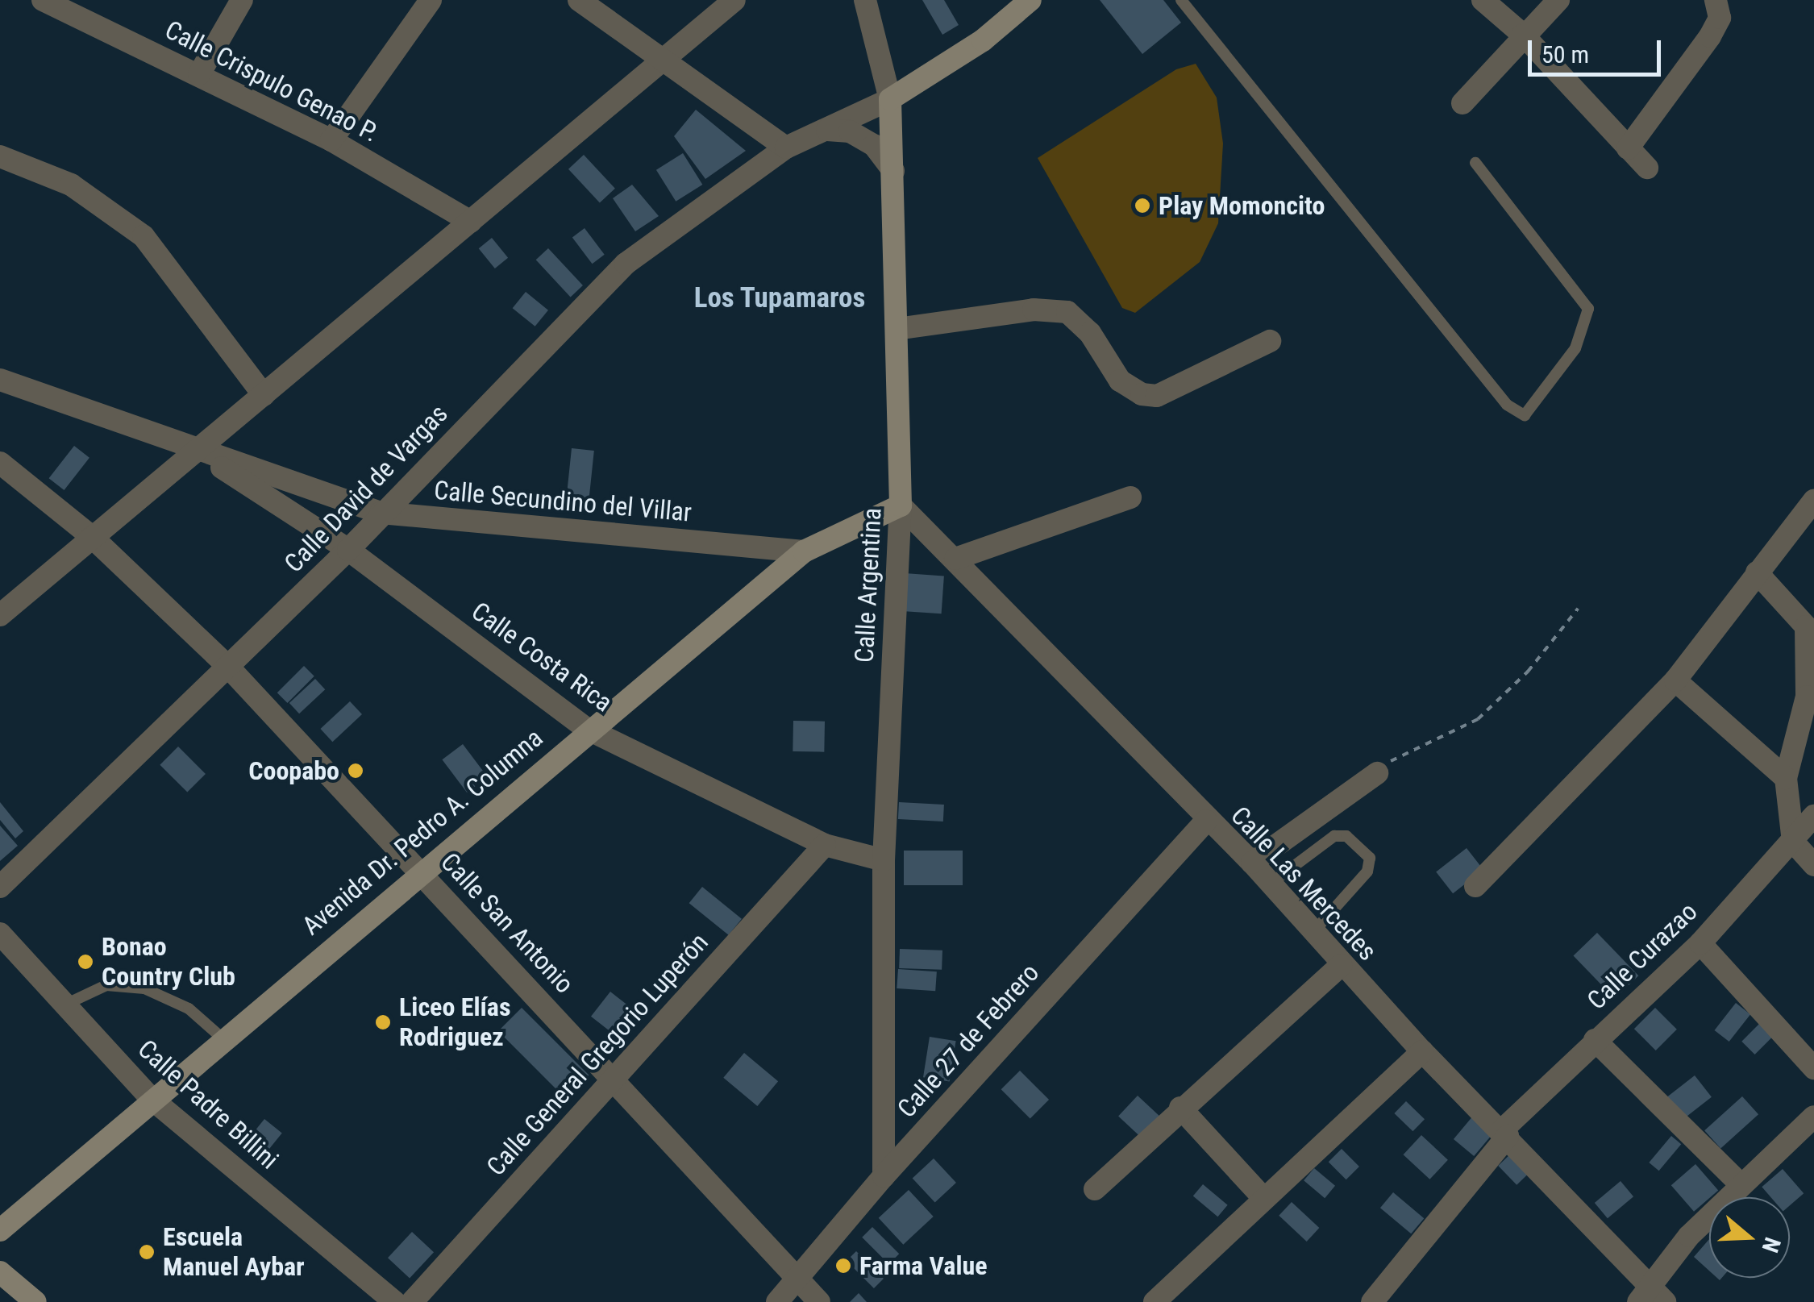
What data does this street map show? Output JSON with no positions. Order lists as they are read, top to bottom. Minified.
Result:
{"streets":{"main road":["Calle Argentina","Avenida Dr. Pedro A. Columna"],"street":["Calle Crispulo Genao P.","Calle David de Vargas","Calle Secundino del Villar","Calle Costa Rica","Calle Las Mercedes","Calle San Antonio","Calle Curazao","Calle 27 de Febrero","Calle General Gregorio Luperón","Calle Padre Billini"]},"crossings":[["Calle David de Vargas","Calle Secundino del Villar"],["Calle David de Vargas","Calle Argentina"],["Calle David de Vargas","Calle Costa Rica"],["Calle David de Vargas","Calle San Antonio"],["Calle Secundino del Villar","Calle Costa Rica"],["Calle Secundino del Villar","Avenida Dr. Pedro A. Columna"],["Calle Argentina","Calle Costa Rica"],["Calle Argentina","Avenida Dr. Pedro A. Columna"],["Calle Argentina","Calle Las Mercedes"],["Calle Argentina","Calle 27 de Febrero"],["Calle Costa Rica","Avenida Dr. Pedro A. Columna"],["Calle Costa Rica","Calle General Gregorio Luperón"],["Avenida Dr. Pedro A. Columna","Calle Las Mercedes"],["Avenida Dr. Pedro A. Columna","Calle San Antonio"],["Avenida Dr. Pedro A. Columna","Calle Padre Billini"],["Calle Las Mercedes","Calle Curazao"],["Calle Las Mercedes","Calle 27 de Febrero"],["Calle San Antonio","Calle 27 de Febrero"],["Calle San Antonio","Calle General Gregorio Luperón"]],"districts":["Los Tupamaros"],"places":["Play Momoncito","Coopabo","Bonao Country Club","Liceo Elías Rodriguez","Escuela Manuel Aybar","Farma Value"],"scale_bar":"50 m","north":"right"}
